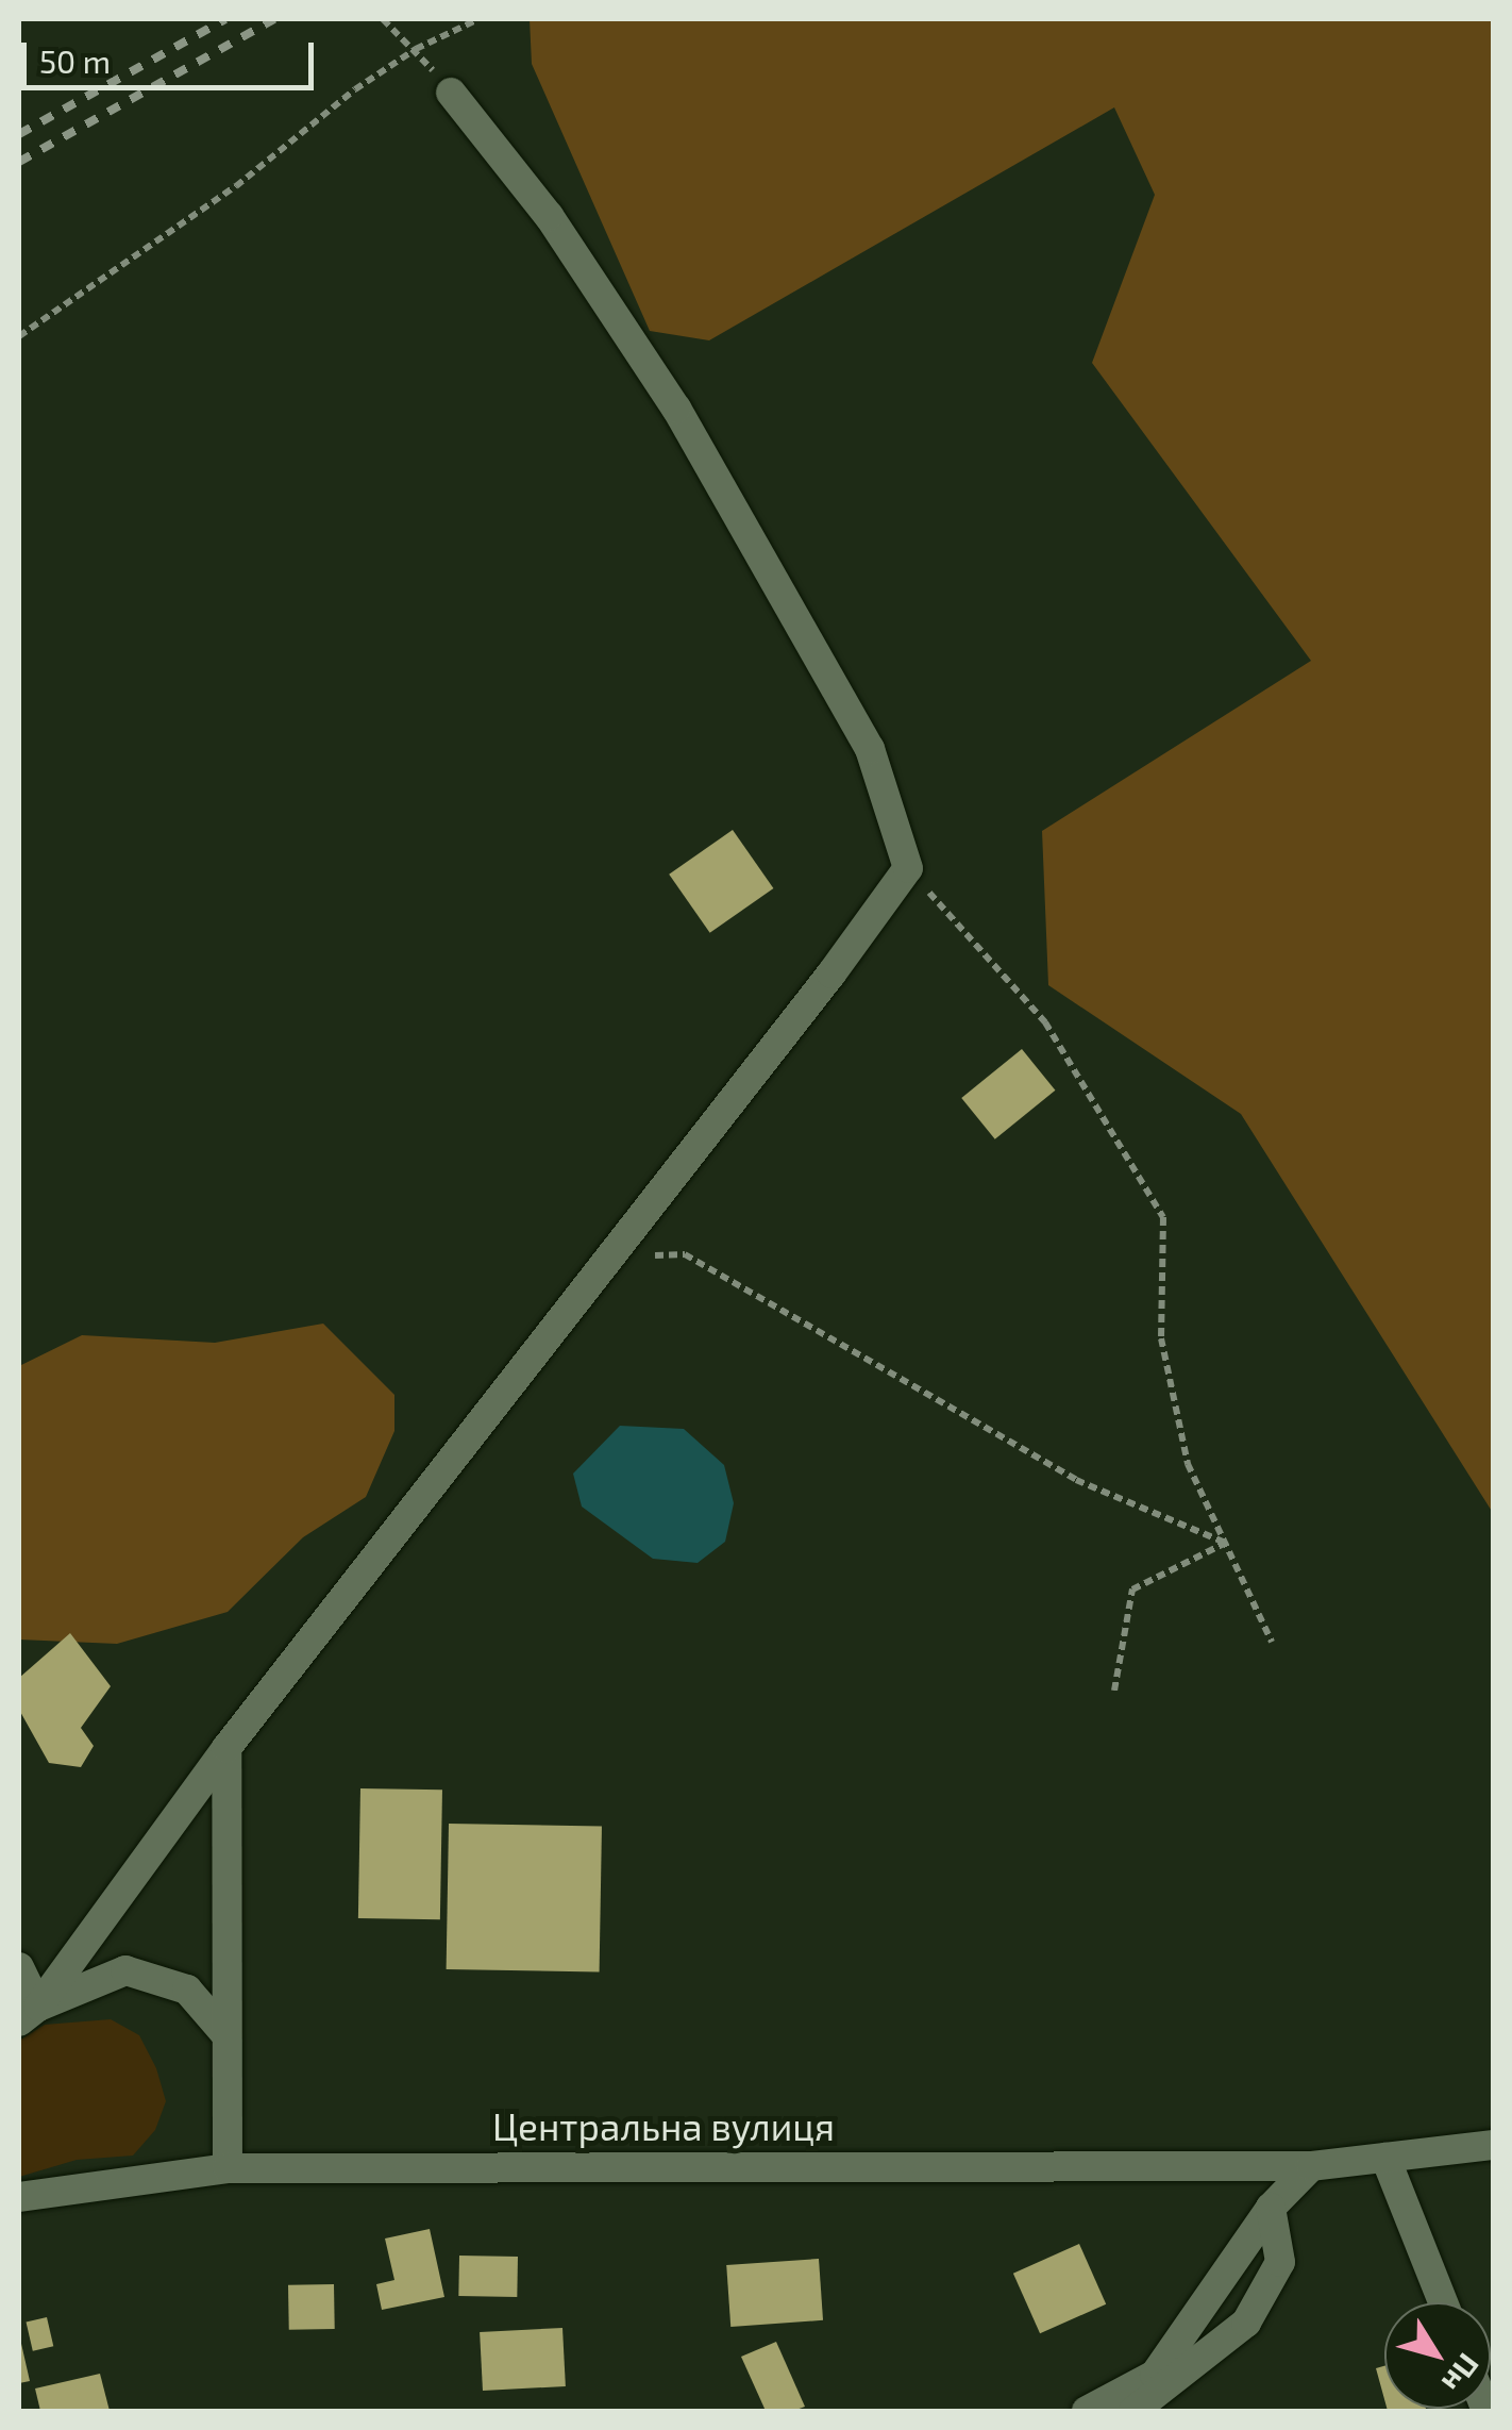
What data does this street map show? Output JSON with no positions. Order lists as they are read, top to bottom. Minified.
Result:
{"streets":{"street":["Центральна вулиця"]},"scale_bar":"50 m","north":"bottom right"}
